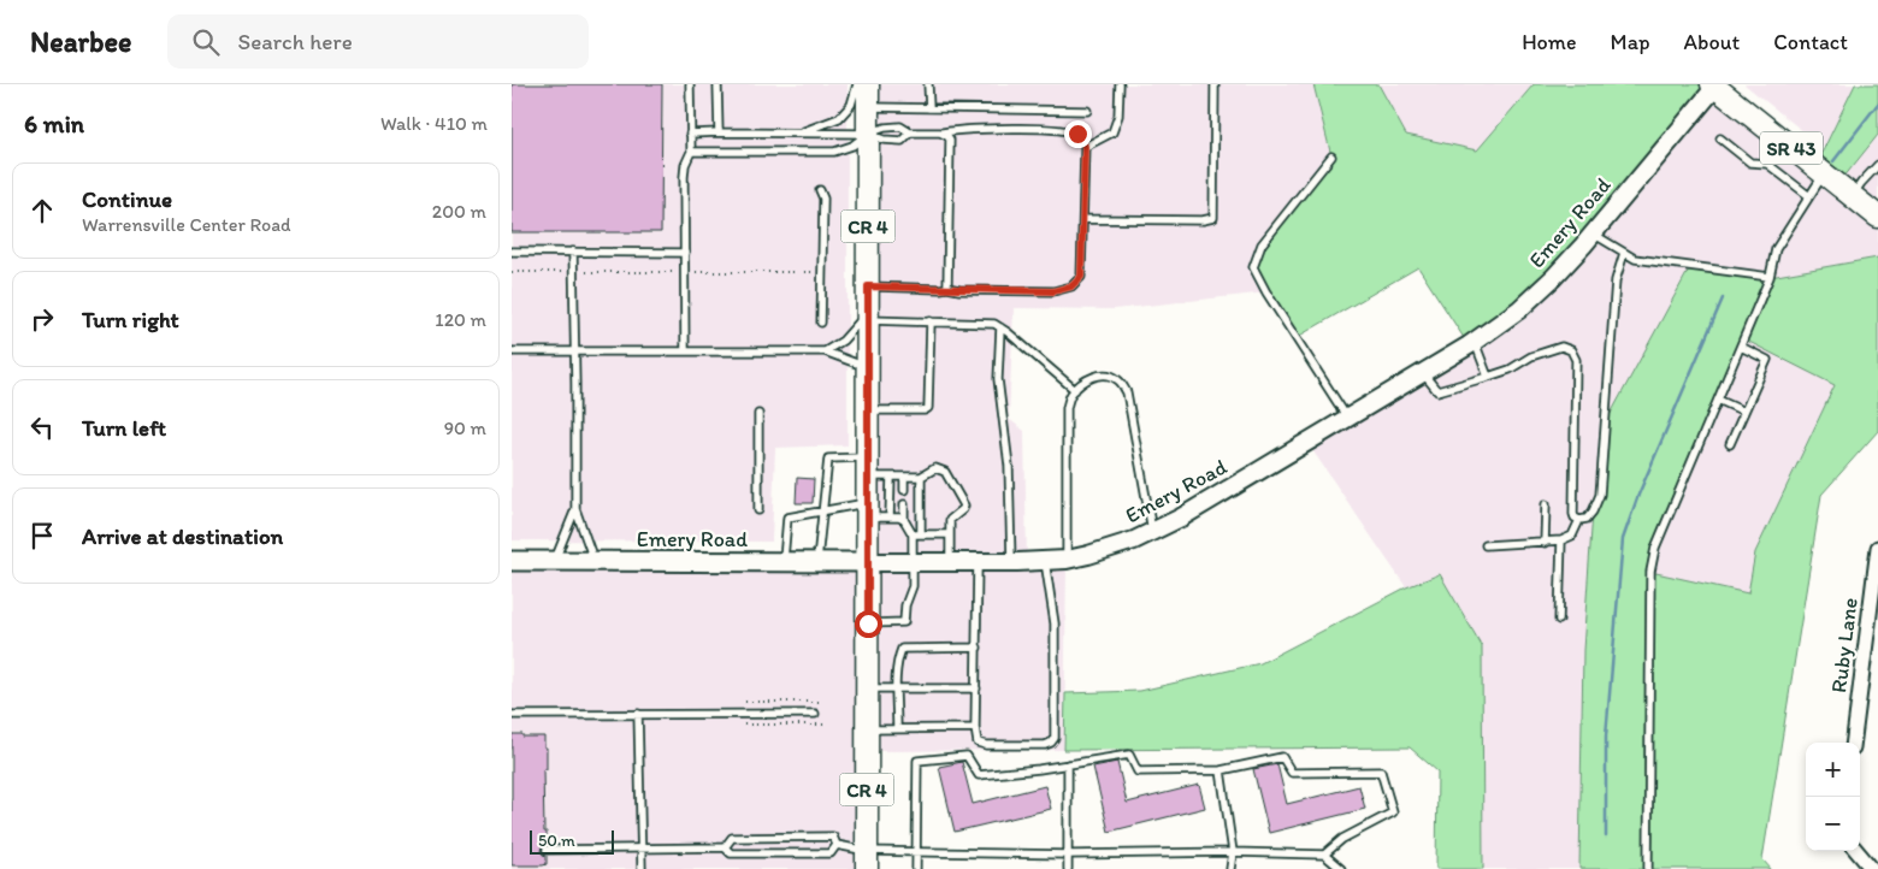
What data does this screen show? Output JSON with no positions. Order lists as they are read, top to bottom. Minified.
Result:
{"streets":{"main road":["SR 43","Emery Road","CR 4"],"street":["Ruby Lane"]},"crossings":[["SR 43","Emery Road"],["Emery Road","CR 4"]],"scale_bar":"50 m","page":{"header":"Nearbee","search":"Search here","nav":["Home","Map","About","Contact"],"heading":["6 min","Walk · 410 m"],"list":[["Continue","Warrensville Center Road","200 m"],["Turn right","120 m"],["Turn left","90 m"],"Arrive at destination"],"map_buttons":["+","−"],"scale":"50 m"}}
